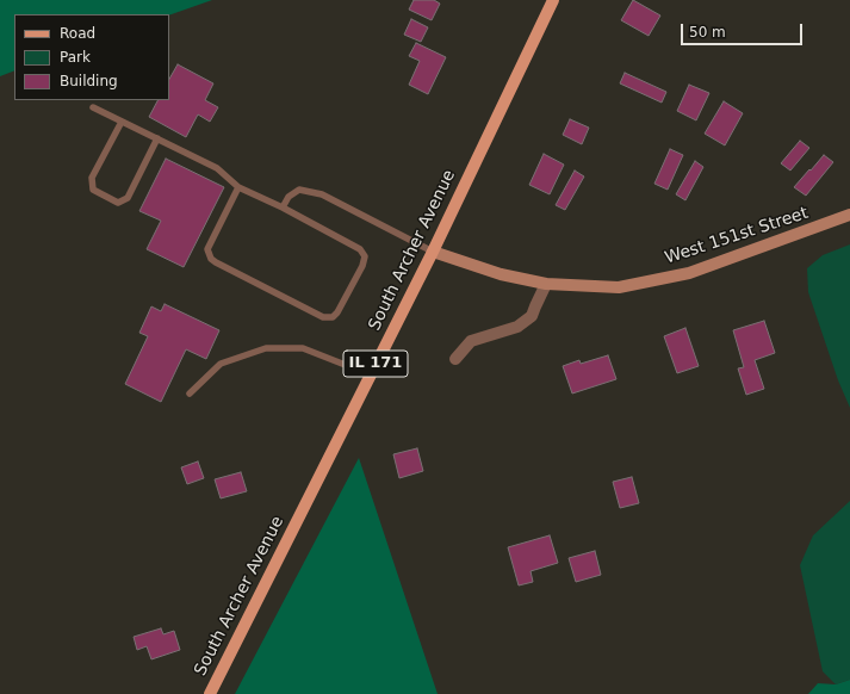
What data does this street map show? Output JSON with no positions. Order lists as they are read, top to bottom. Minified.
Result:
{"streets":{"main road":["South Archer Avenue","IL 171"],"street":["West 151st Street"]},"crossings":[["West 151st Street","South Archer Avenue"]],"legend":["Road","Park","Building"],"scale_bar":"50 m"}
